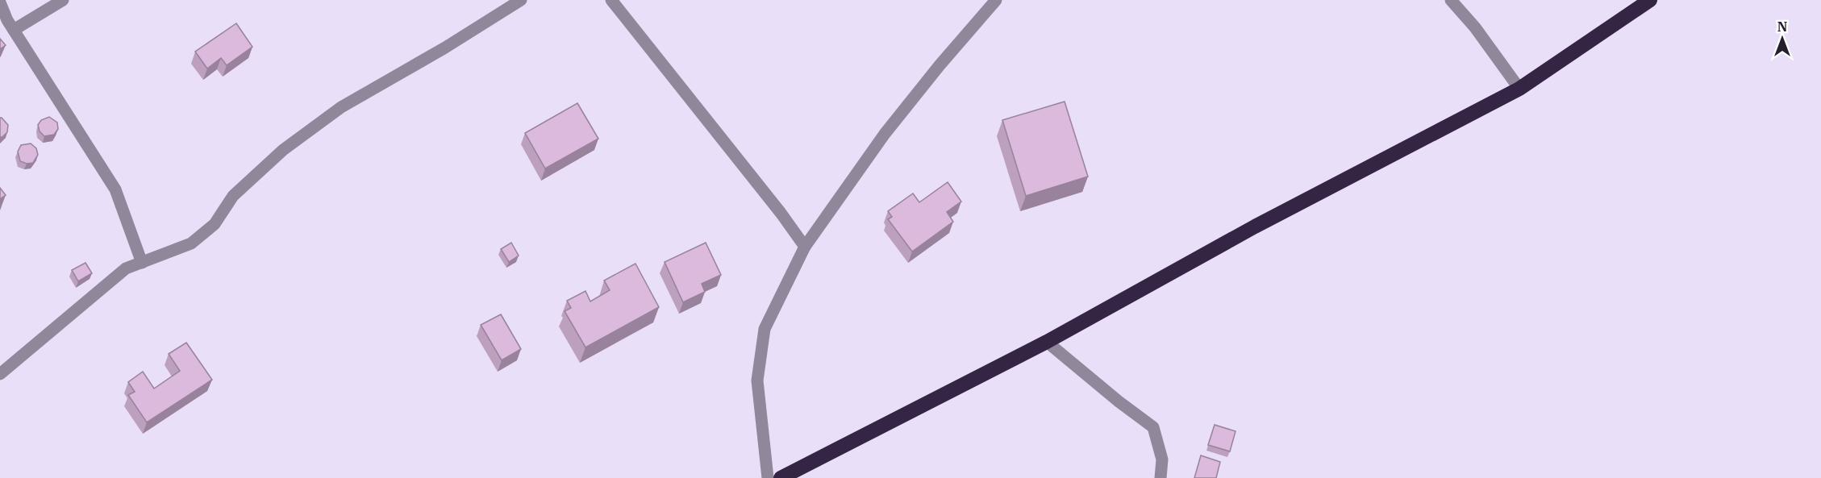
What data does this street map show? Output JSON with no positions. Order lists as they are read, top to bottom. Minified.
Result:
{"north":"top"}
